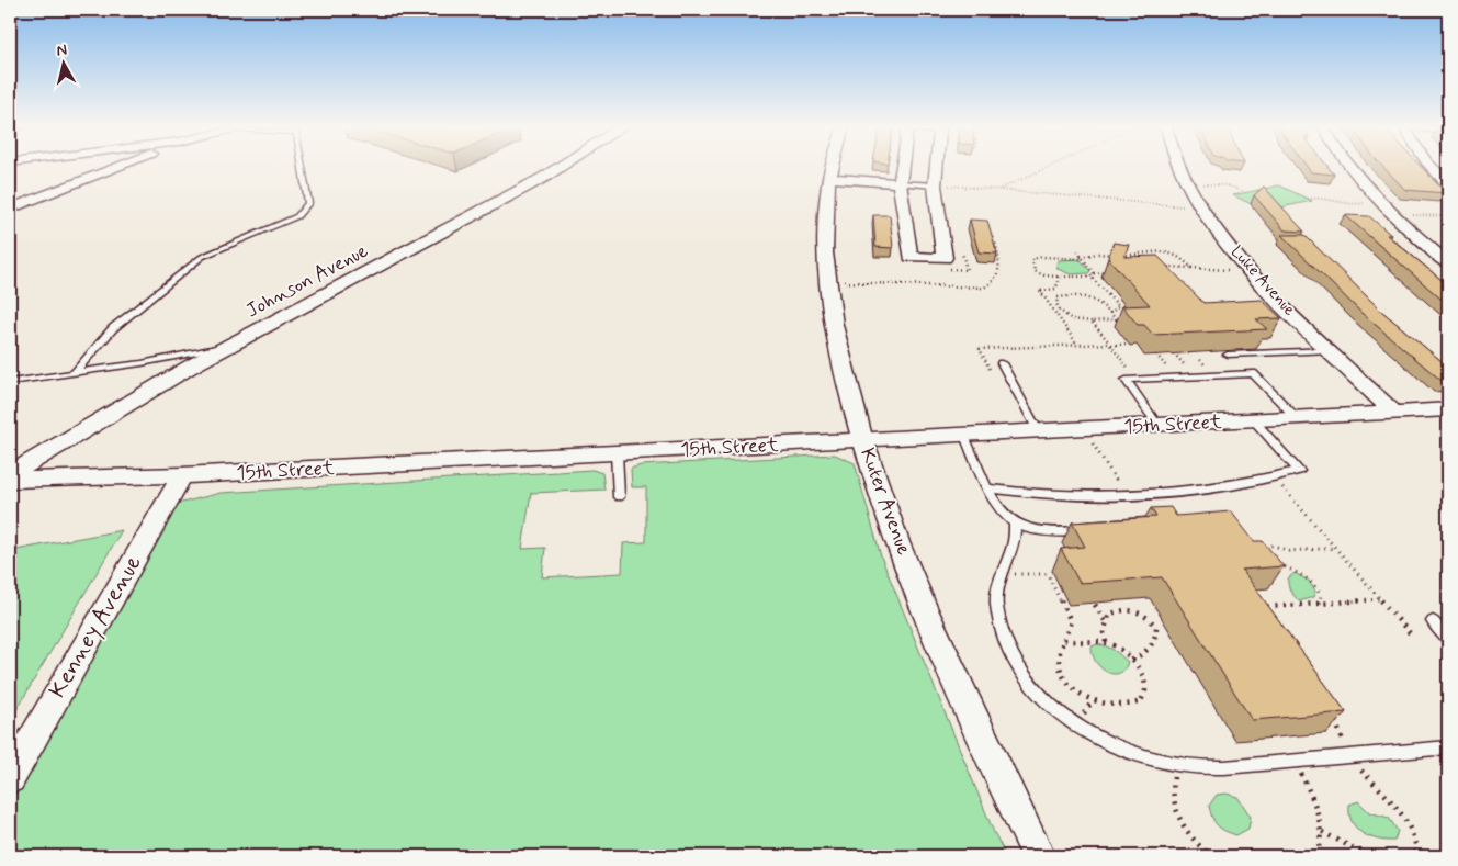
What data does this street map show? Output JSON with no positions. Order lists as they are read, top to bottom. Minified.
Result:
{"streets":{"street":["Johnson Avenue","Luke Avenue","15th Street","Kuter Avenue","Kenney Avenue"]},"crossings":[["Luke Avenue","15th Street"],["15th Street","Kuter Avenue"],["15th Street","Kenney Avenue"]],"north":"top"}
